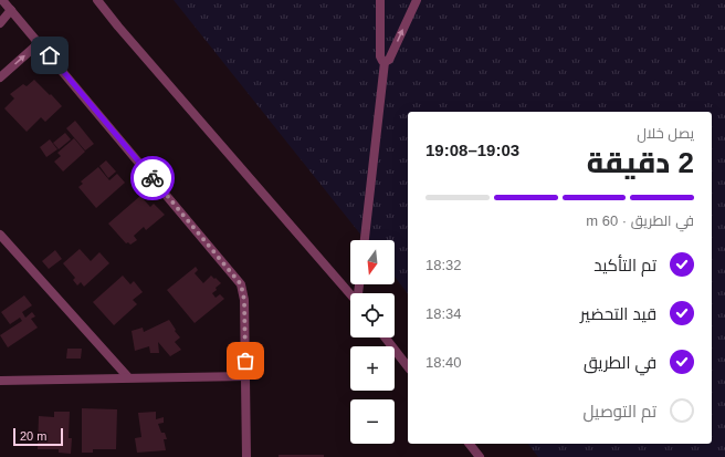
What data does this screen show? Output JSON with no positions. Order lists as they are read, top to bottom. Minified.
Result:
{"scale_bar":"20 m","north":"bottom","page":{"heading":["2 دقيقة","يصل خلال","19:03–19:08"],"bar":"في الطريق · 60 m","map_buttons":["+","−"],"list":[["تم التأكيد","18:32"],["قيد التحضير","18:34"],["في الطريق","18:40"],"تم التوصيل"],"scale":"20 m"}}
